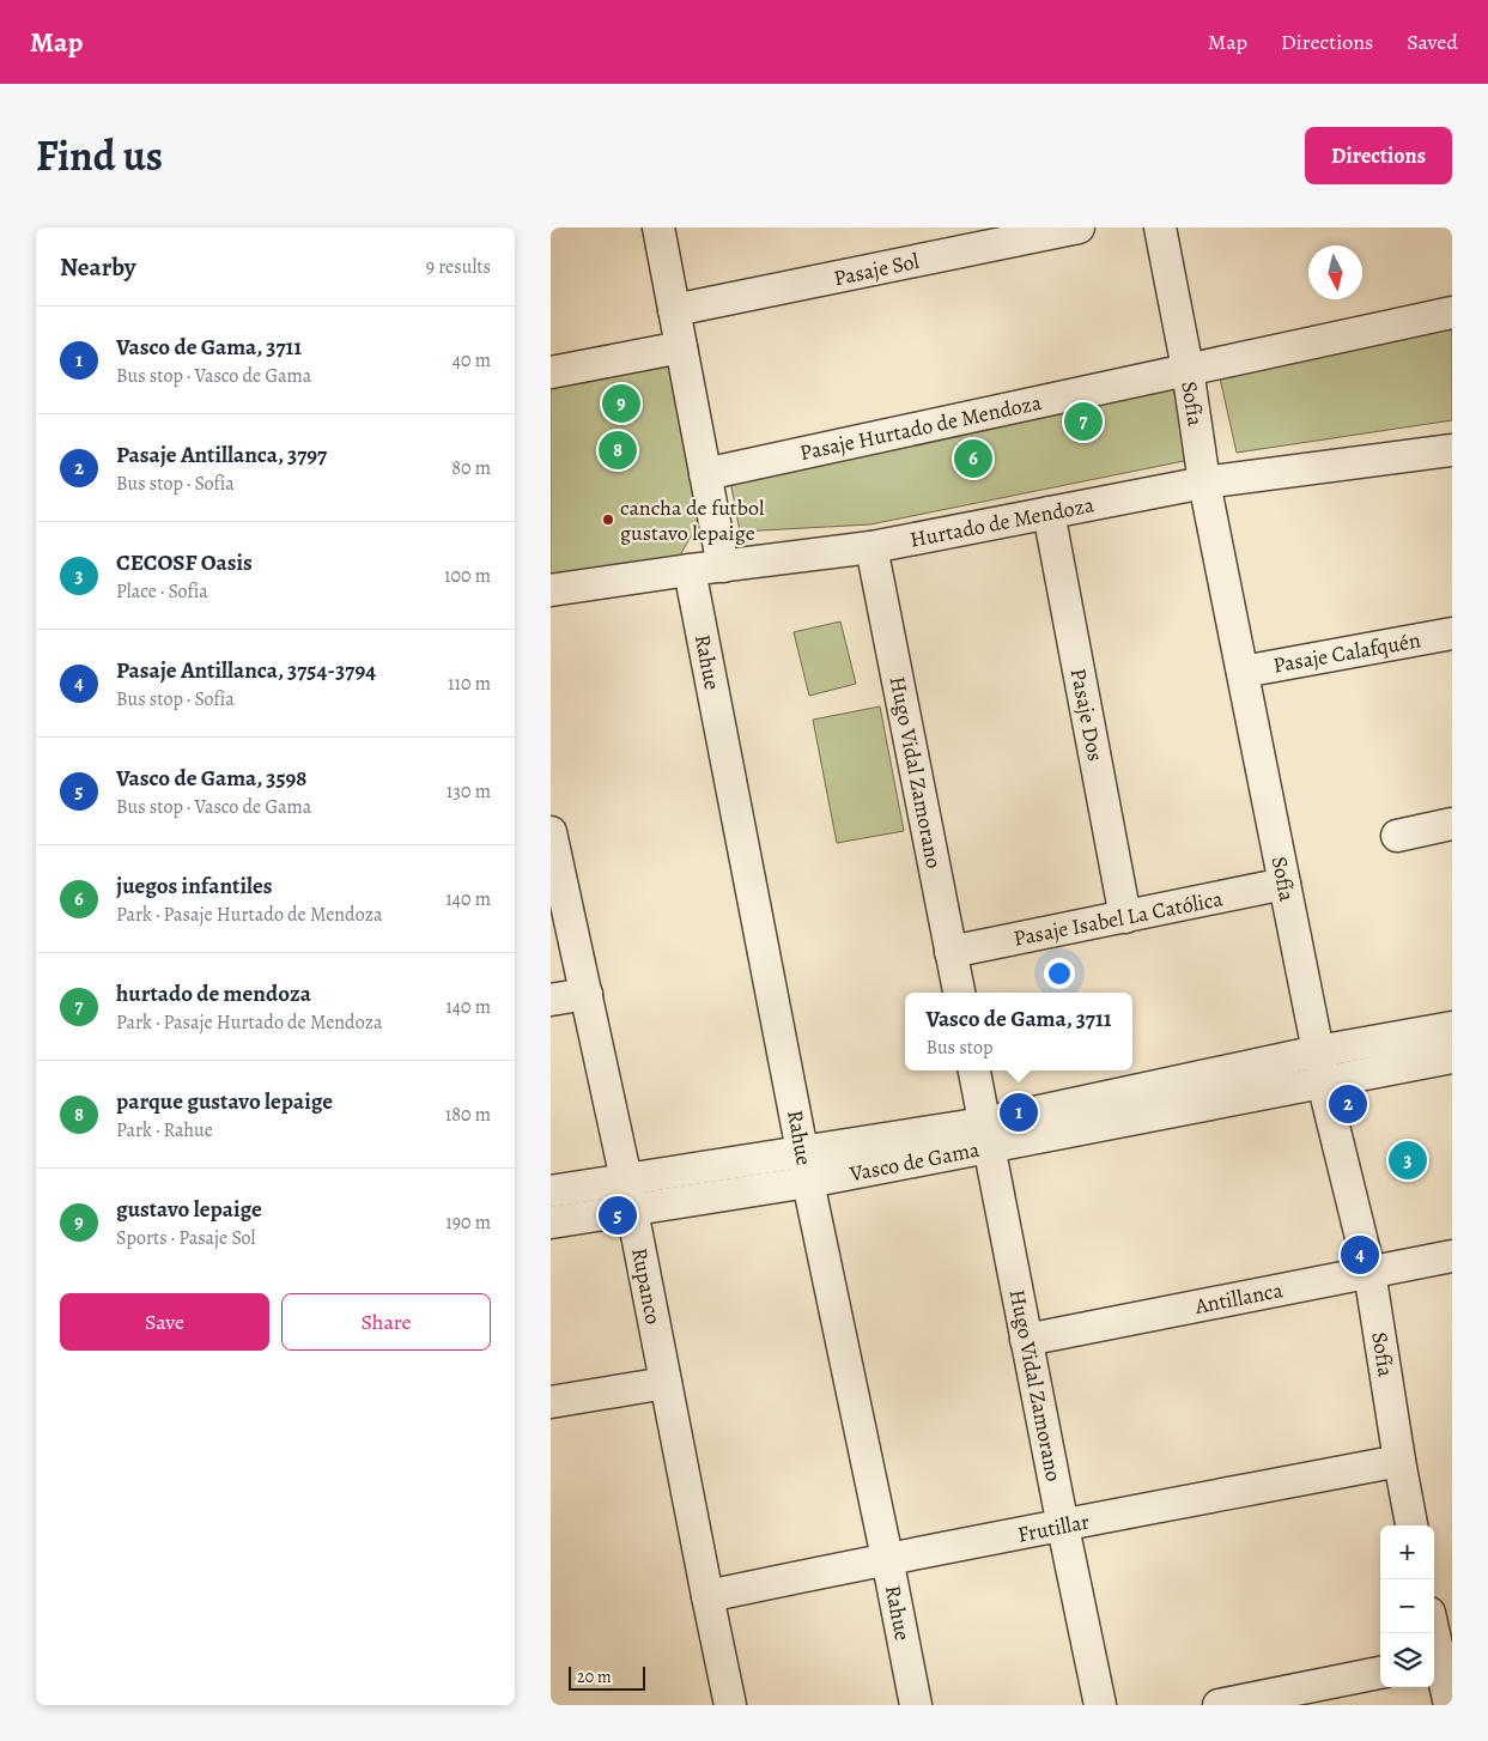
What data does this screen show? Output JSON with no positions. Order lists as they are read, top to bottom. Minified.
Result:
{"streets":{"street":["Pasaje Sol","Sofía","Pasaje Hurtado de Mendoza","Hurtado de Mendoza","Pasaje Calafquén","Rahue","Pasaje Dos","Hugo Vidal Zamorano","Pasaje Isabel La Católica","Vasco de Gama","Rupanco","Antillanca","Frutillar"]},"crossings":[["Sofía","Pasaje Hurtado de Mendoza"],["Sofía","Hurtado de Mendoza"],["Sofía","Pasaje Calafquén"],["Sofía","Pasaje Isabel La Católica"],["Sofía","Vasco de Gama"],["Sofía","Antillanca"],["Sofía","Frutillar"],["Hurtado de Mendoza","Rahue"],["Hurtado de Mendoza","Pasaje Dos"],["Hurtado de Mendoza","Hugo Vidal Zamorano"],["Rahue","Vasco de Gama"],["Rahue","Frutillar"],["Pasaje Dos","Pasaje Isabel La Católica"],["Hugo Vidal Zamorano","Pasaje Isabel La Católica"],["Hugo Vidal Zamorano","Vasco de Gama"],["Hugo Vidal Zamorano","Antillanca"],["Hugo Vidal Zamorano","Frutillar"],["Vasco de Gama","Rupanco"],["Rupanco","Frutillar"]],"places":["cancha de futbol gustavo lepaige"],"scale_bar":"20 m","north":"bottom","page":{"header":"Map","nav":["Map","Directions","Saved"],"title":"Find us","buttons":["Directions",["Save","Share"]],"heading":["Nearby","9 results"],"list":[{"mark":"1","name":"Vasco de Gama, 3711","note":"Bus stop · Vasco de Gama","value":"40 m"},{"mark":"2","name":"Pasaje Antillanca, 3797","note":"Bus stop · Sofía","value":"80 m"},{"mark":"3","name":"CECOSF Oasis","note":"Place · Sofía","value":"100 m"},{"mark":"4","name":"Pasaje Antillanca, 3754-3794","note":"Bus stop · Sofía","value":"110 m"},{"mark":"5","name":"Vasco de Gama, 3598","note":"Bus stop · Vasco de Gama","value":"130 m"},{"mark":"6","name":"juegos infantiles","note":"Park · Pasaje Hurtado de Mendoza","value":"140 m"},{"mark":"7","name":"hurtado de mendoza","note":"Park · Pasaje Hurtado de Mendoza","value":"140 m"},{"mark":"8","name":"parque gustavo lepaige","note":"Park · Rahue","value":"180 m"},{"mark":"9","name":"gustavo lepaige","note":"Sports · Pasaje Sol","value":"190 m"}],"pins":["9","7","8","6","2","1","3","5","4"],"popup":["Vasco de Gama, 3711","Bus stop"],"map_buttons":["+","−"],"scale":"20 m"}}
